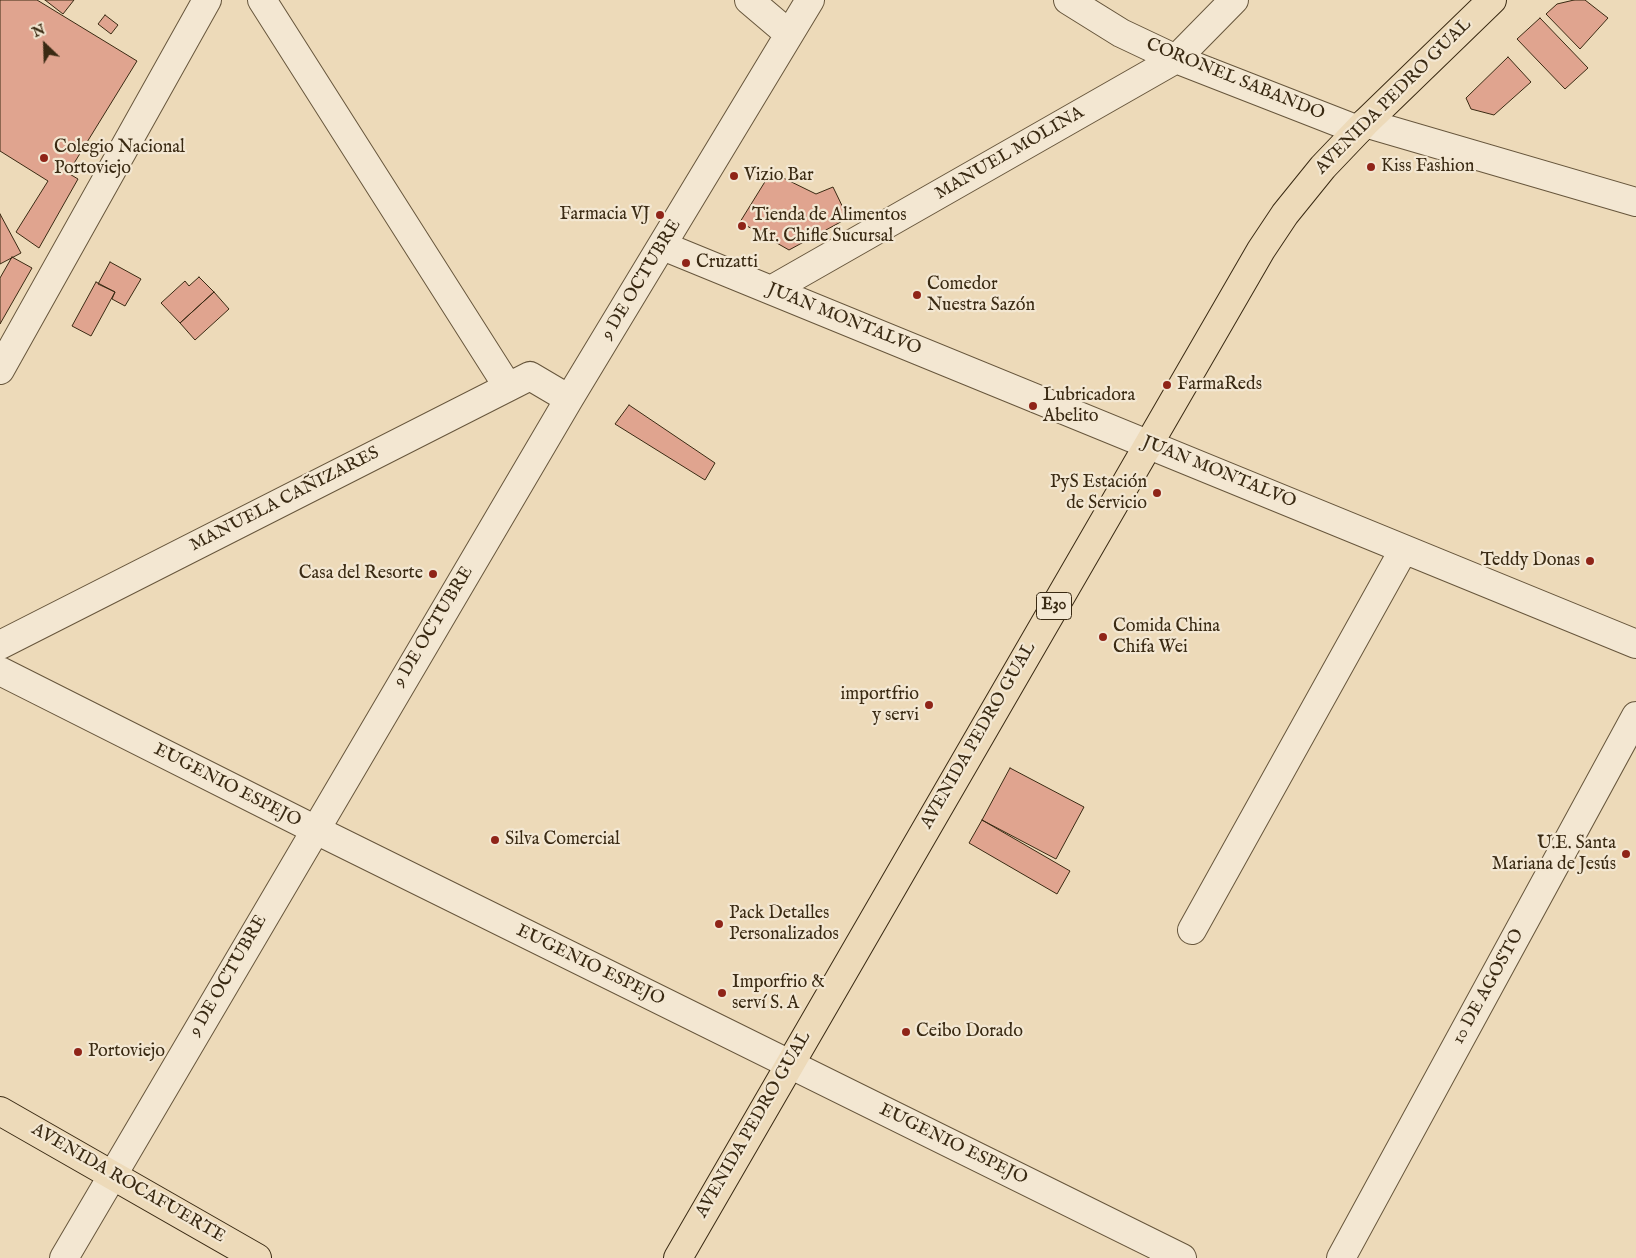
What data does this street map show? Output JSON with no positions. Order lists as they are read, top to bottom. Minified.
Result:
{"streets":{"main road":["AVENIDA PEDRO GUAL","E30","AVENIDA ROCAFUERTE"],"street":["CORONEL SABANDO","MANUEL MOLINA","9 DE OCTUBRE","JUAN MONTALVO","MANUELA CAÑIZARES","EUGENIO ESPEJO","10 DE AGOSTO"]},"crossings":[["CORONEL SABANDO","AVENIDA PEDRO GUAL"],["CORONEL SABANDO","MANUEL MOLINA"],["AVENIDA PEDRO GUAL","JUAN MONTALVO"],["AVENIDA PEDRO GUAL","EUGENIO ESPEJO"],["MANUEL MOLINA","JUAN MONTALVO"],["9 DE OCTUBRE","JUAN MONTALVO"],["9 DE OCTUBRE","MANUELA CAÑIZARES"],["9 DE OCTUBRE","EUGENIO ESPEJO"],["9 DE OCTUBRE","AVENIDA ROCAFUERTE"]],"places":["Colegio Nacional Portoviejo","Kiss Fashion","Vizio Bar","Farmacia VJ","Tienda de Alimentos Mr. Chifle Sucursal","Cruzatti","Comedor Nuestra Sazón","FarmaReds","Lubricadora Abelito","PyS Estación de Servicio","Teddy Donas","Casa del Resorte","Comida China Chifa Wei","importfrio y servi","Silva Comercial","U.E. Santa Mariana de Jesús","Pack Detalles Personalizados","Imporfrio & serví S. A","Ceibo Dorado","Portoviejo"],"north":"top left"}
